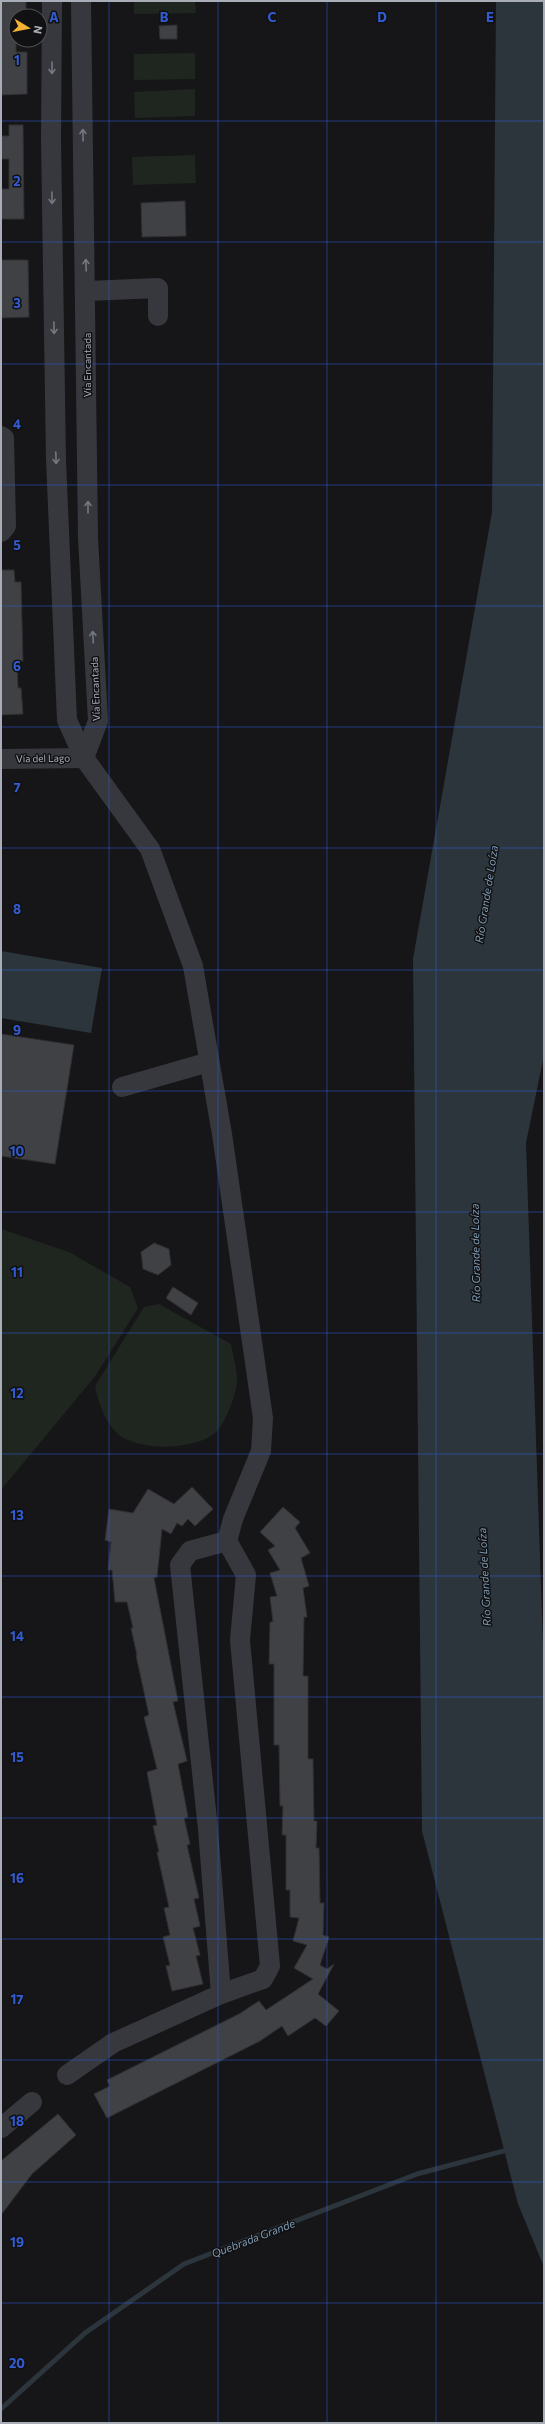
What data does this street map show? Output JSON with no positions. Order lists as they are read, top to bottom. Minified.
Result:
{"streets":{"street":["Vía Encantada","Vía del Lago"]},"crossings":[["Vía Encantada","Vía del Lago"]],"water":["Río Grande de Loíza","Quebrada Grande"],"north":"right","grid":{"columns":["A","B","C","D","E"],"rows":["1","2","3","4","5","6","7","8","9","10","11","12","13","14","15","16","17","18","19","20"]}}
